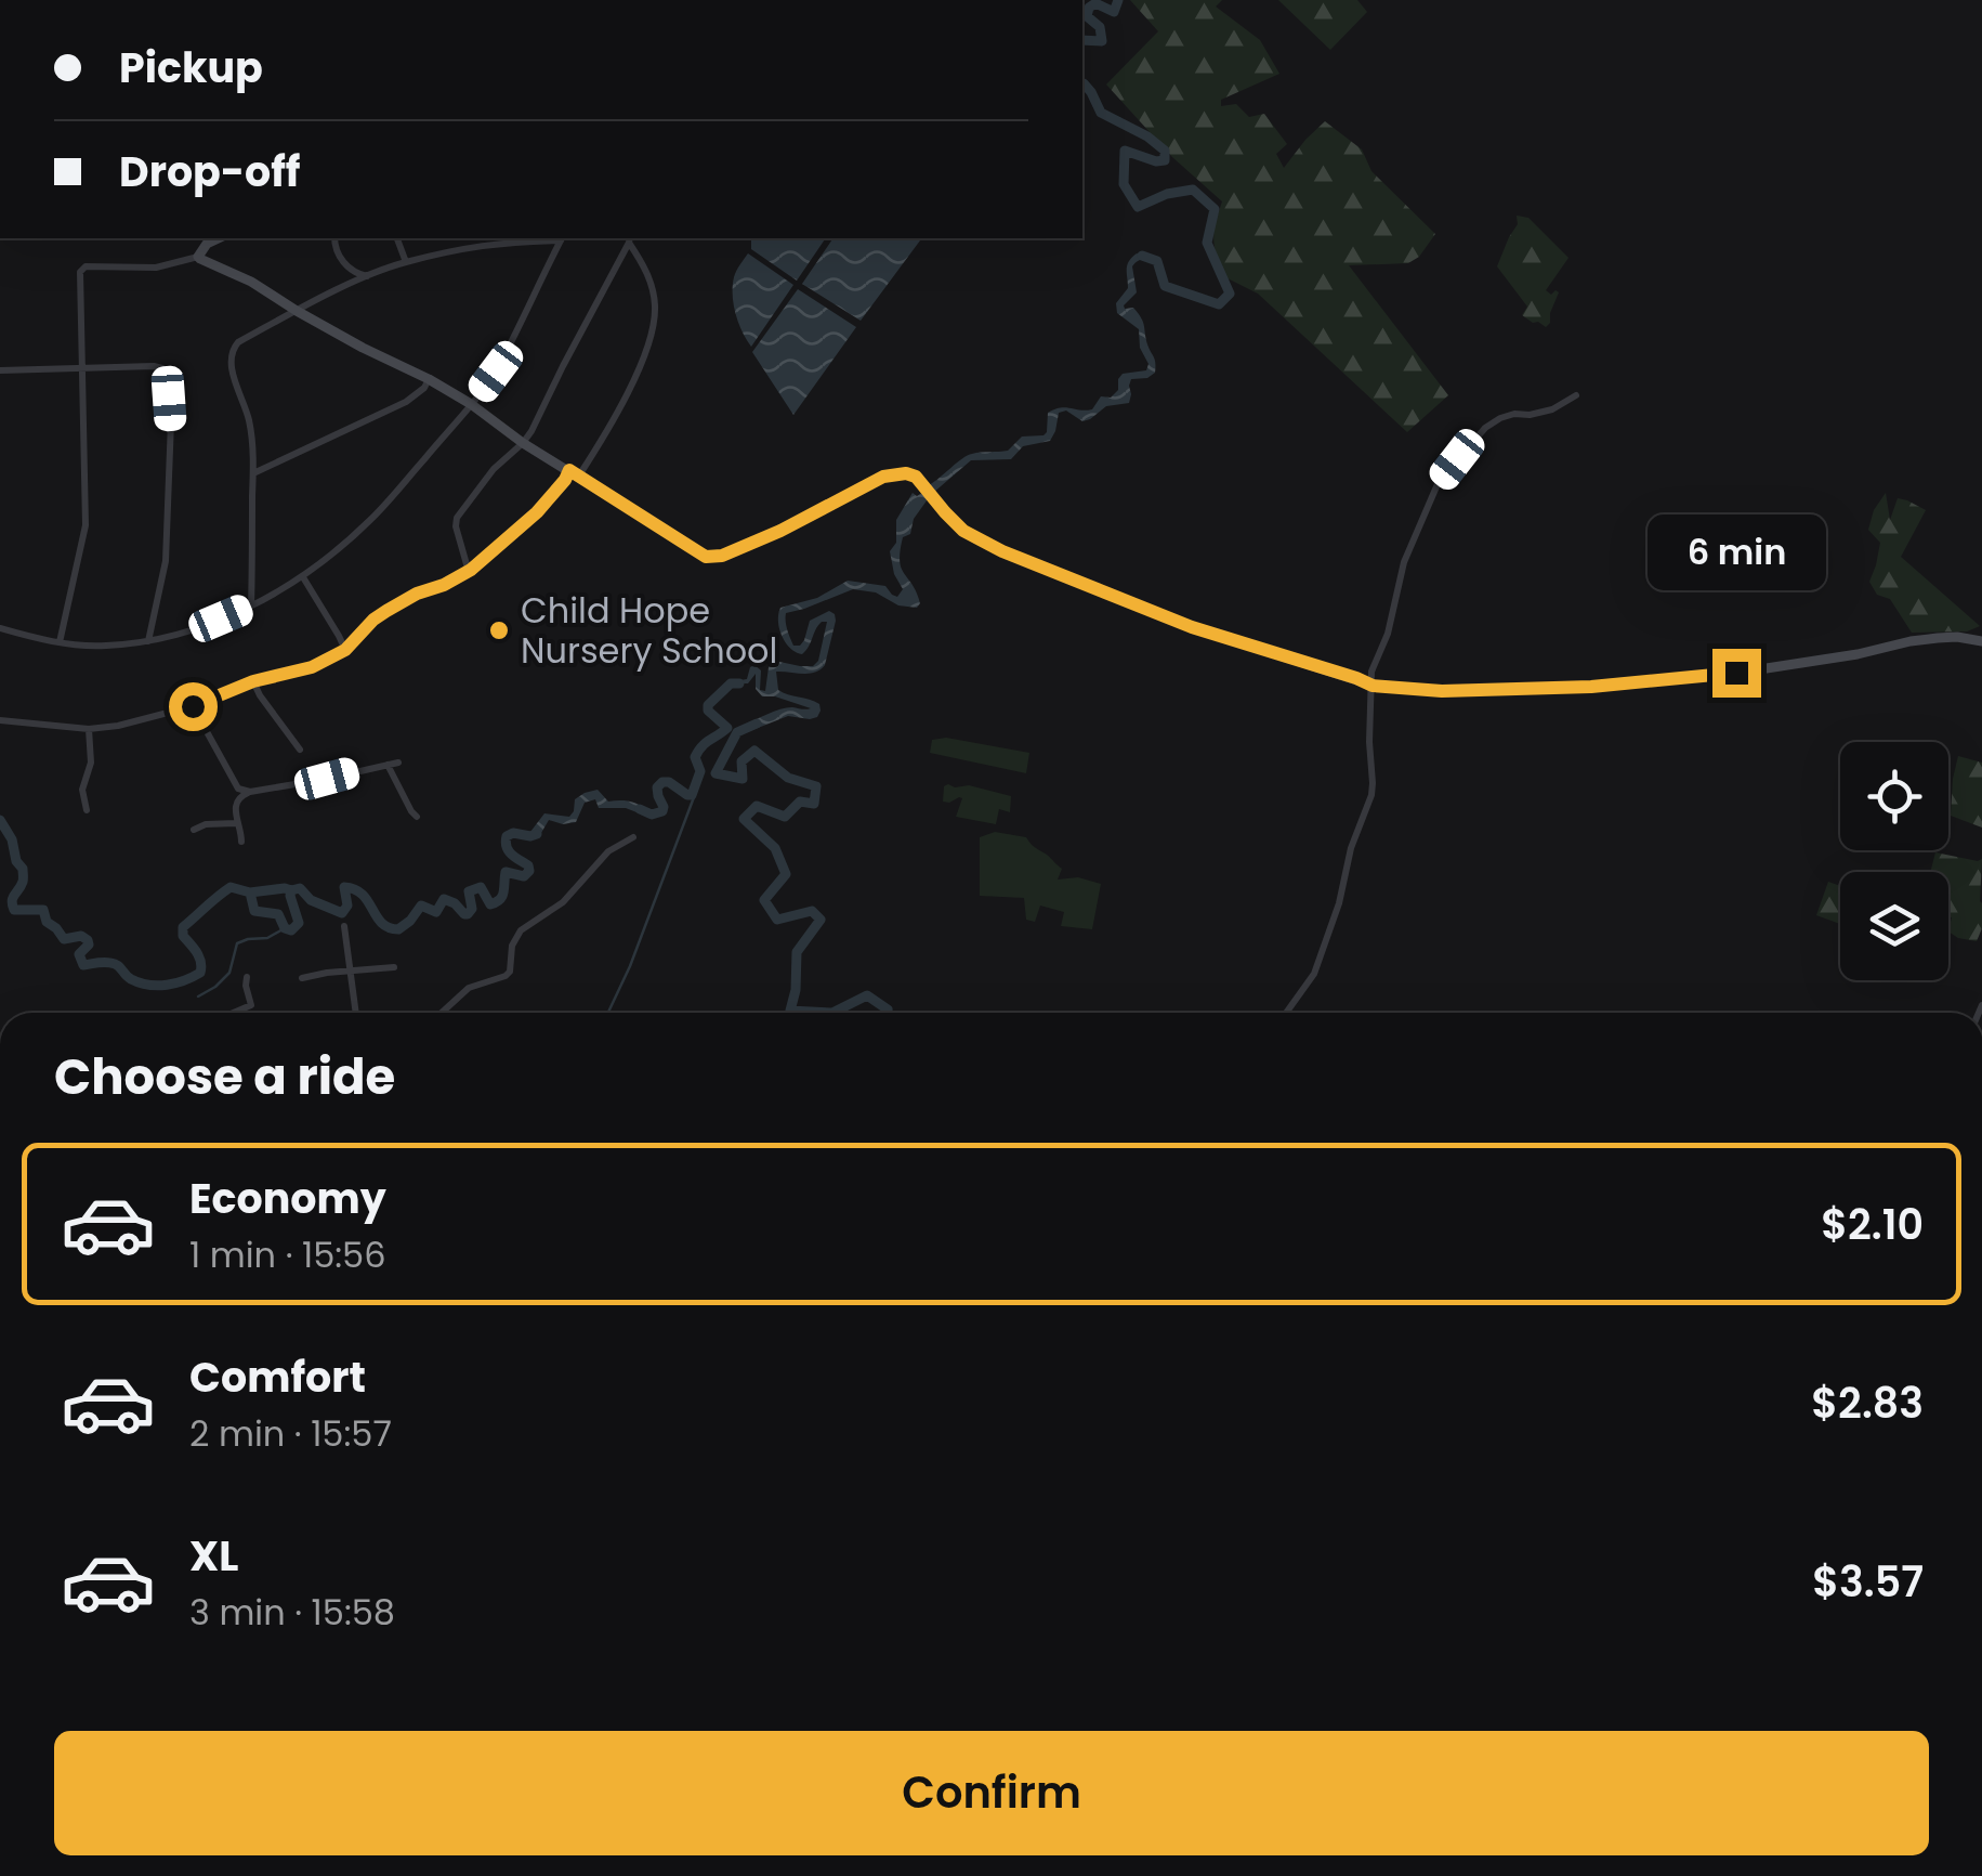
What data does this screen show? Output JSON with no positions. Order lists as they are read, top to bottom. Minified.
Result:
{"places":["Child Hope Nursery School"],"page":{"banner":["Pickup","Drop-off"],"bubble":"6 min","heading":"Choose a ride","list":[{"name":"Economy","note":"1 min · 15:56","value":"$2.10"},{"name":"Comfort","note":"2 min · 15:57","value":"$2.83"},{"name":"XL","note":"3 min · 15:58","value":"$3.57"}],"buttons":"Confirm"}}
